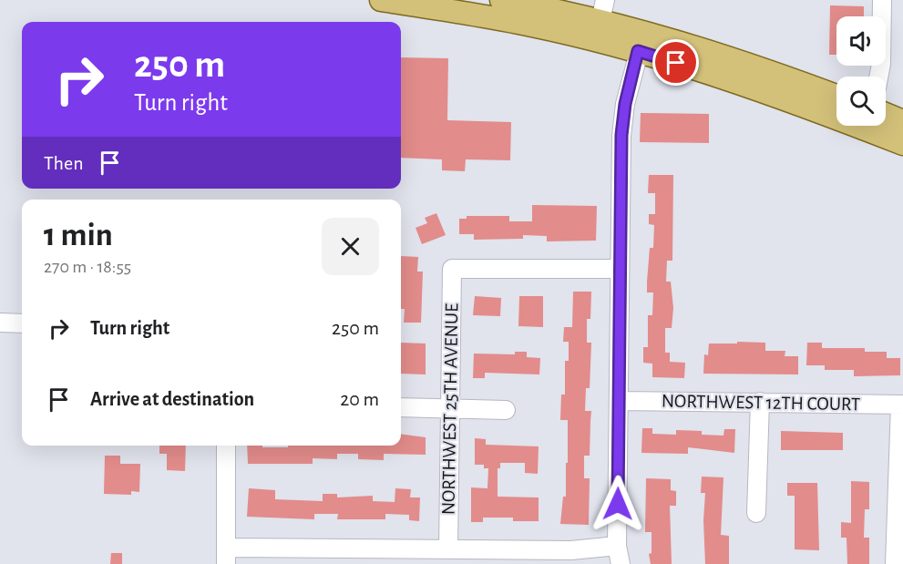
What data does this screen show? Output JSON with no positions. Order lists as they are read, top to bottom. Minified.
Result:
{"streets":{"street":["NORTHWEST 12TH COURT","NORTHWEST 25TH AVENUE"]},"page":{"turn":["250 m","Turn right"],"then":"Then","heading":["1 min","270 m · 18:55"],"list":[{"name":"Turn right","value":"250 m"},{"name":"Arrive at destination","value":"20 m"}]}}
